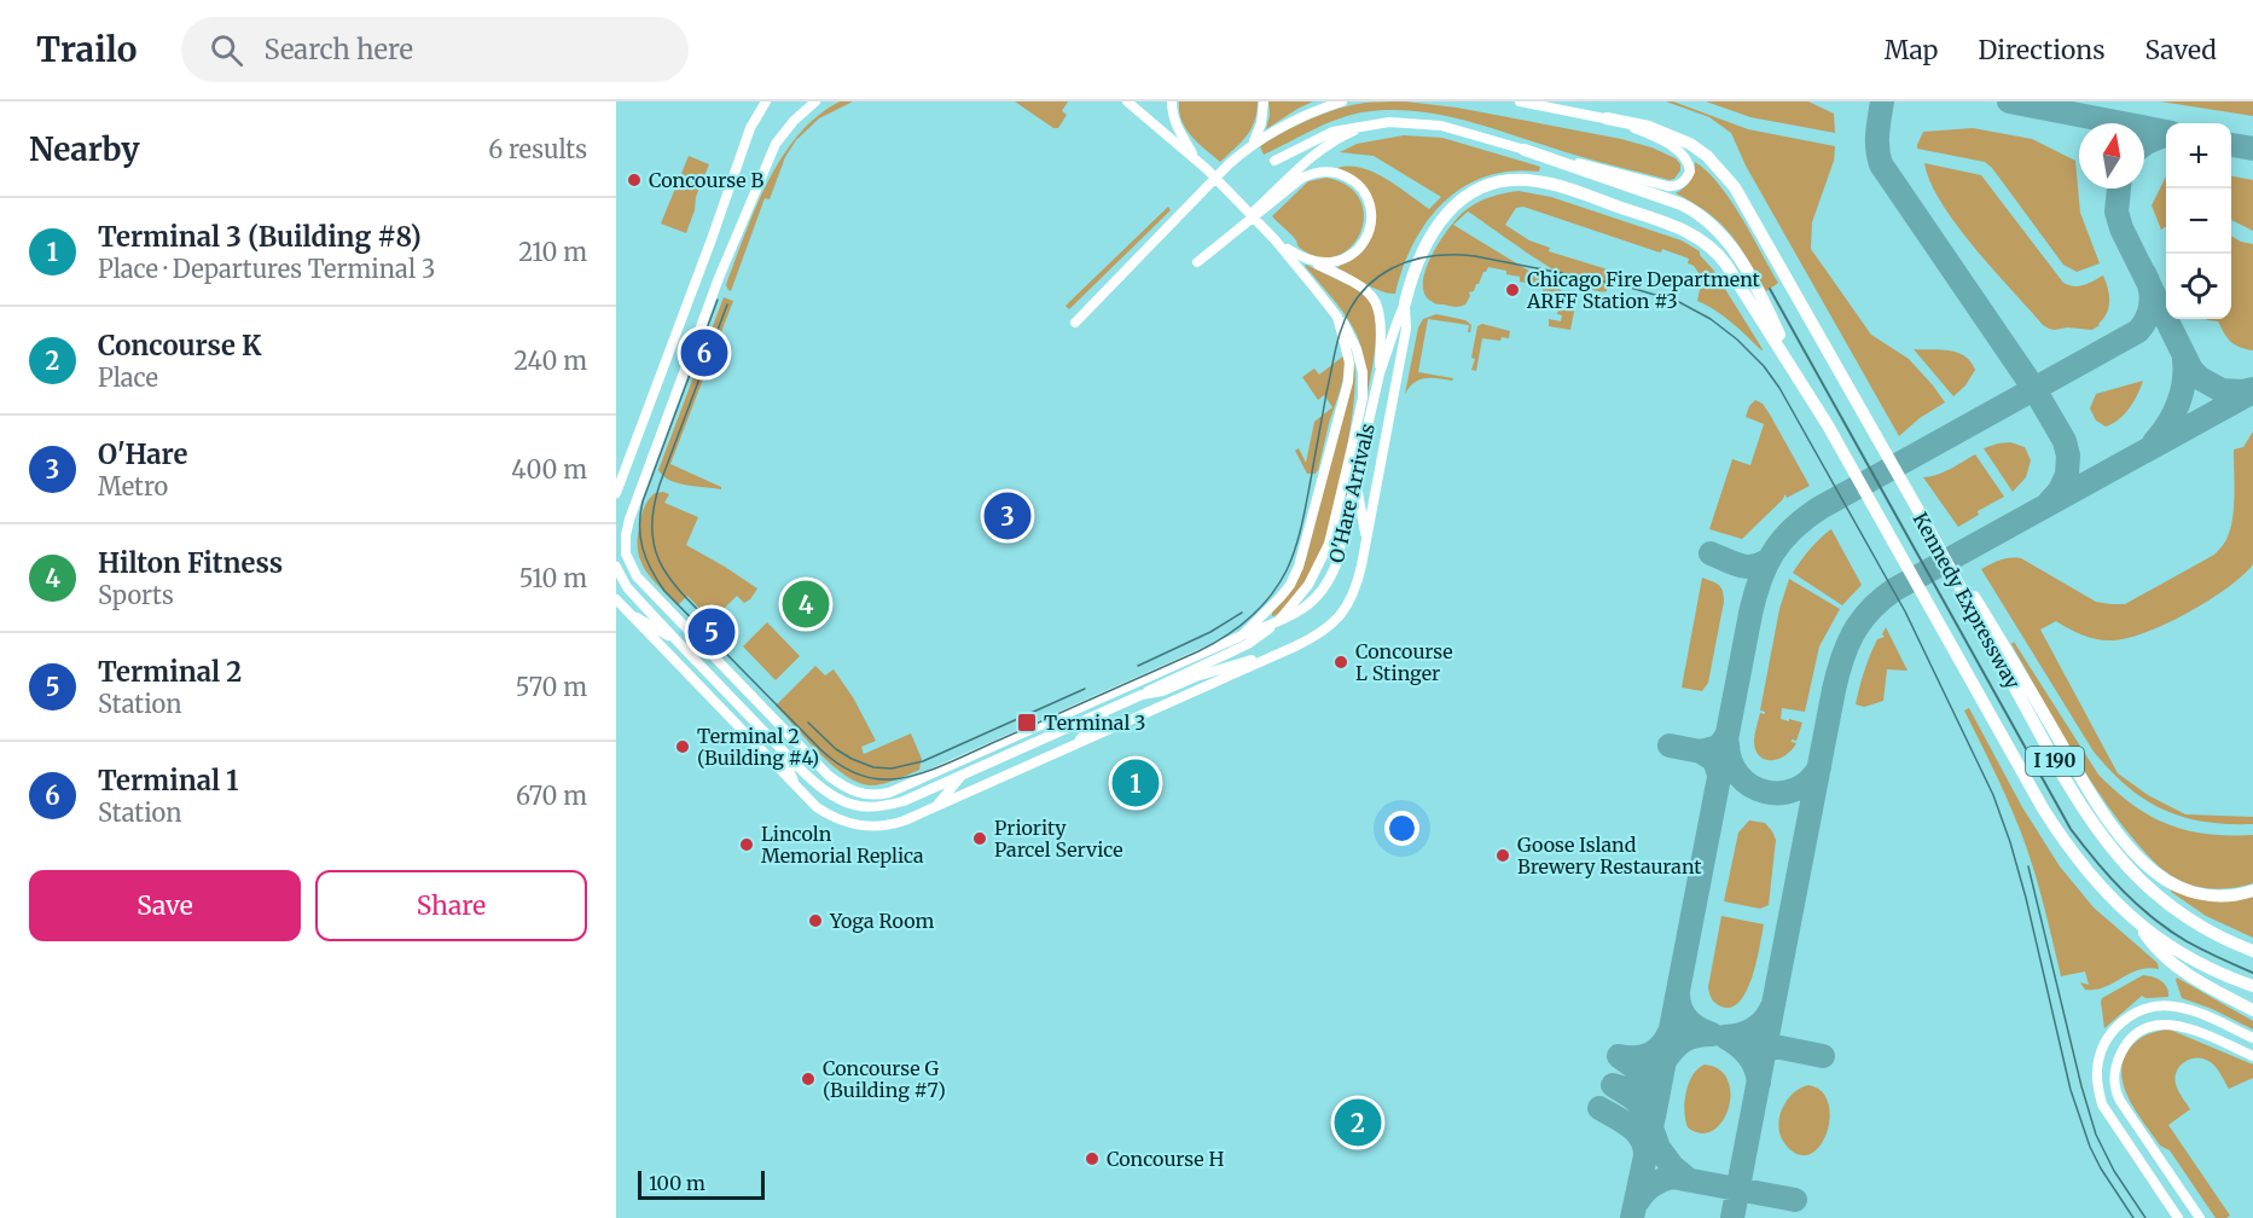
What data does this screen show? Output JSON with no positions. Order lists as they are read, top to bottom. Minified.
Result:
{"streets":{"highway":["Kennedy Expressway","I 190"],"street":["O'Hare Arrivals"]},"places":{"other":["Concourse B","Chicago Fire Department ARFF Station #3","Concourse L Stinger","Terminal 2 (Building #4)","Priority Parcel Service","Lincoln Memorial Replica","Goose Island Brewery Restaurant","Yoga Room","Concourse G (Building #7)","Concourse H"],"transit":["Terminal 3"]},"scale_bar":"100 m","north":"top","page":{"header":"Trailo","search":"Search here","nav":["Map","Directions","Saved"],"heading":["Nearby","6 results"],"map_buttons":["+","−"],"list":[{"mark":"1","name":"Terminal 3 (Building #8)","note":"Place · Departures Terminal 3","value":"210 m"},{"mark":"2","name":"Concourse K","note":"Place","value":"240 m"},{"mark":"3","name":"O'Hare","note":"Metro","value":"400 m"},{"mark":"4","name":"Hilton Fitness","note":"Sports","value":"510 m"},{"mark":"5","name":"Terminal 2","note":"Station","value":"570 m"},{"mark":"6","name":"Terminal 1","note":"Station","value":"670 m"}],"pins":["6","3","4","5","1","2"],"buttons":["Save","Share"],"scale":"100 m"}}
